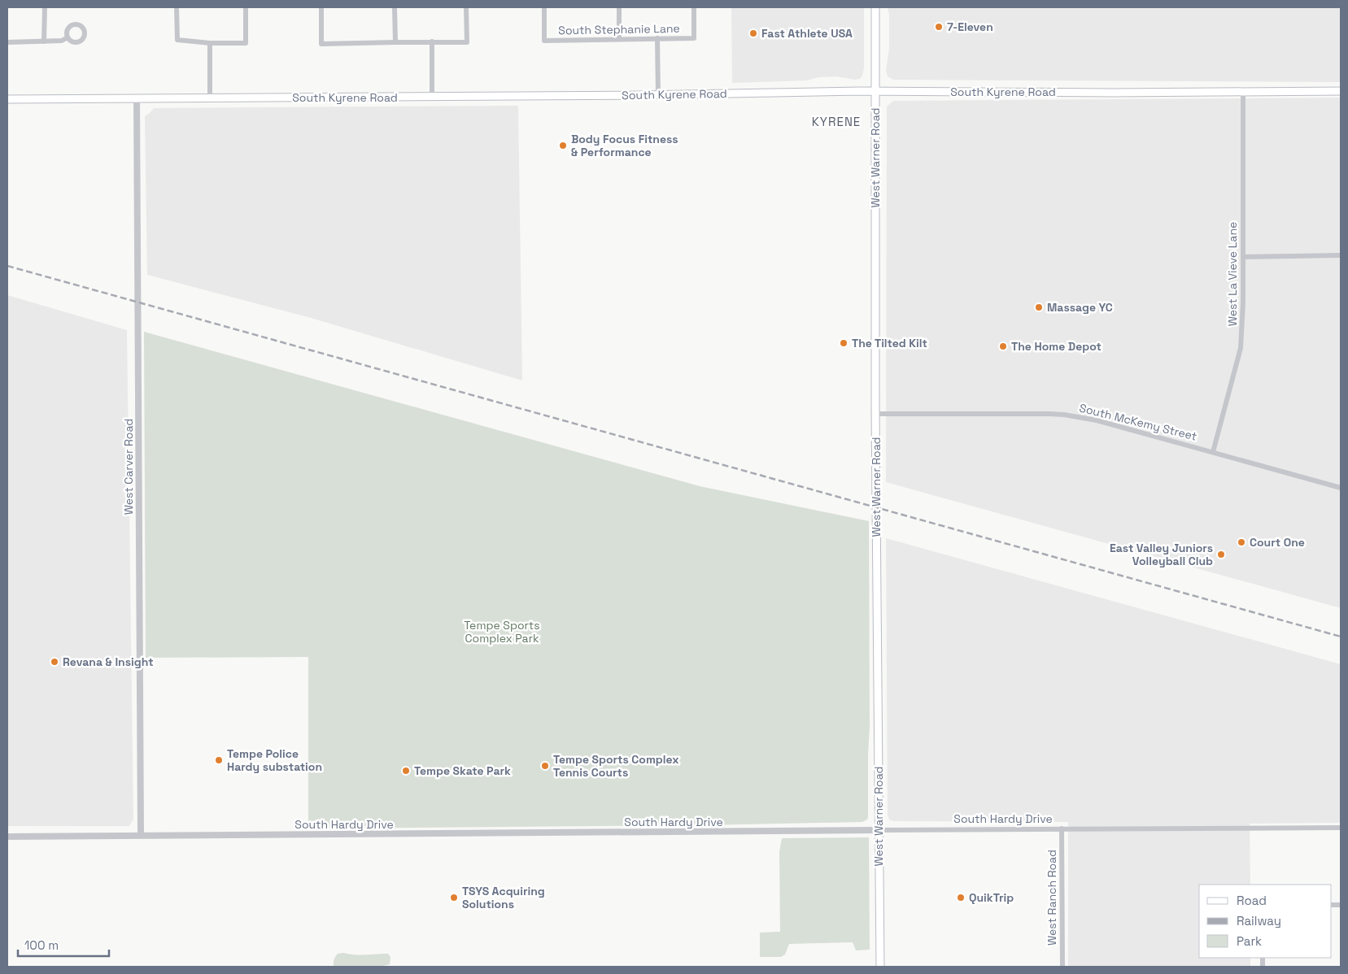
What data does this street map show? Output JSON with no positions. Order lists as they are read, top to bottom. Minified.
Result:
{"streets":{"main road":["South Kyrene Road","West Warner Road"],"street":["South Stephanie Lane","West La Vieve Lane","South McKemy Street","West Carver Road","South Hardy Drive","West Ranch Road"]},"crossings":[["South Kyrene Road","West Warner Road"],["South Kyrene Road","West La Vieve Lane"],["South Kyrene Road","West Carver Road"],["West Warner Road","South McKemy Street"],["West Warner Road","South Hardy Drive"],["West La Vieve Lane","South McKemy Street"],["West Carver Road","South Hardy Drive"],["South Hardy Drive","West Ranch Road"]],"districts":["KYRENE"],"parks":["Tempe Sports Complex Park"],"places":["7-Eleven","Fast Athlete USA","Body Focus Fitness & Performance","Massage YC","The Tilted Kilt","The Home Depot","Court One","East Valley Juniors Volleyball Club","Revana & Insight","Tempe Police Hardy substation","Tempe Sports Complex Tennis Courts","Tempe Skate Park","TSYS Acquiring Solutions","QuikTrip"],"legend":["Road","Railway","Park"],"scale_bar":"100 m"}
